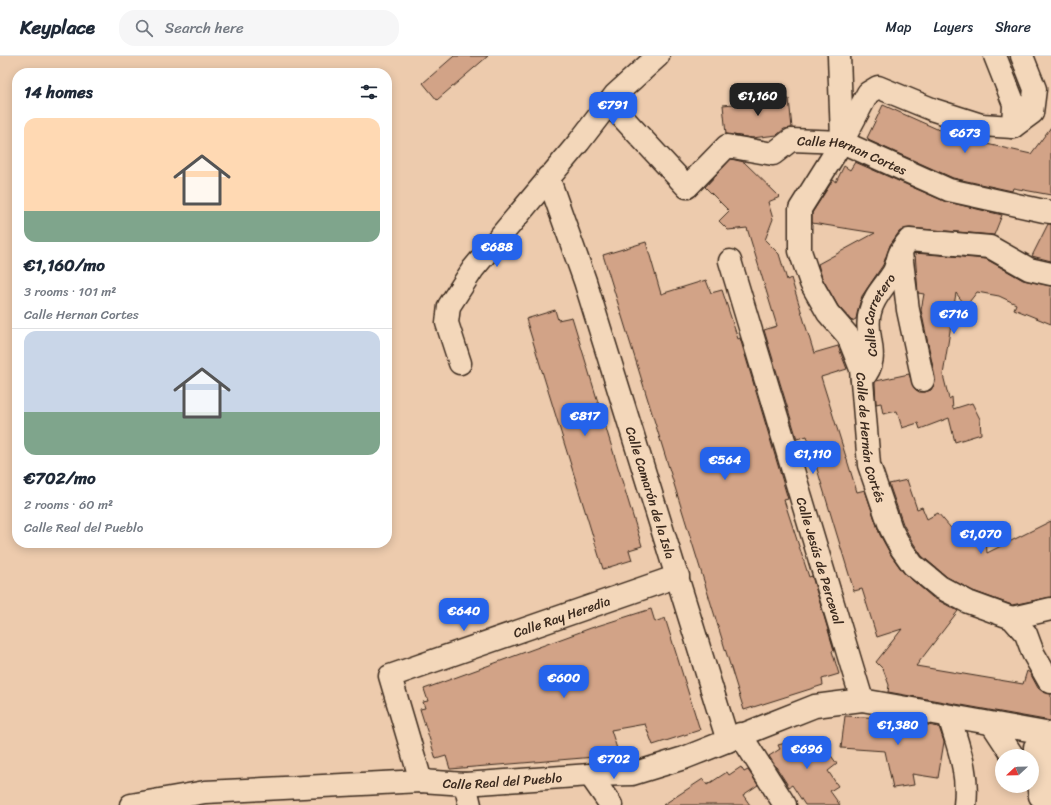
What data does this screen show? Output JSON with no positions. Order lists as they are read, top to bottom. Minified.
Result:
{"streets":{"street":["Calle Hernan Cortes","Calle Carretero","Calle de Hernán Cortés","Calle Camarón de la Isla","Calle Jesús de Perceval","Calle Ray Heredia","Calle Real del Pueblo"]},"crossings":[["Calle Hernan Cortes","Calle de Hernán Cortés"],["Calle Carretero","Calle de Hernán Cortés"],["Calle Camarón de la Isla","Calle Ray Heredia"],["Calle Camarón de la Isla","Calle Real del Pueblo"],["Calle Jesús de Perceval","Calle Real del Pueblo"],["Calle Ray Heredia","Calle Real del Pueblo"]],"north":"left","page":{"header":"Keyplace","search":"Search here","nav":["Map","Layers","Share"],"heading":"14 homes","price":["€1,160","€791","€673","€688","€716","€817","€1,110","€564","€1,070","€640","€600","€1,380","€696","€702"],"list":[{"name":"€1,160/mo","note":"3 rooms · 101 m² · Calle Hernan Cortes"},{"name":"€702/mo","note":"2 rooms · 60 m² · Calle Real del Pueblo"}]}}
